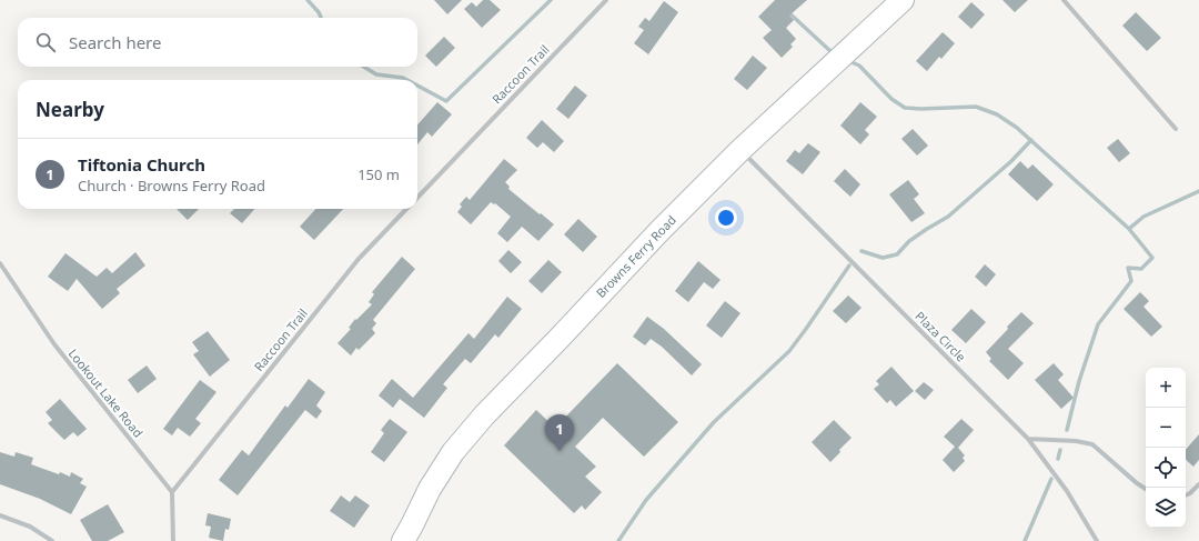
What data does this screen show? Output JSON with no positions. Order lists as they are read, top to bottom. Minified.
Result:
{"streets":{"street":["Raccoon Trail","Browns Ferry Road","Plaza Circle","Lookout Lake Road"]},"crossings":[["Raccoon Trail","Lookout Lake Road"],["Browns Ferry Road","Plaza Circle"]],"page":{"search":"Search here","heading":"Nearby","list":[{"mark":"1","name":"Tiftonia Church","note":"Church · Browns Ferry Road","value":"150 m"}],"map_buttons":["+","−"],"pins":"1"}}
